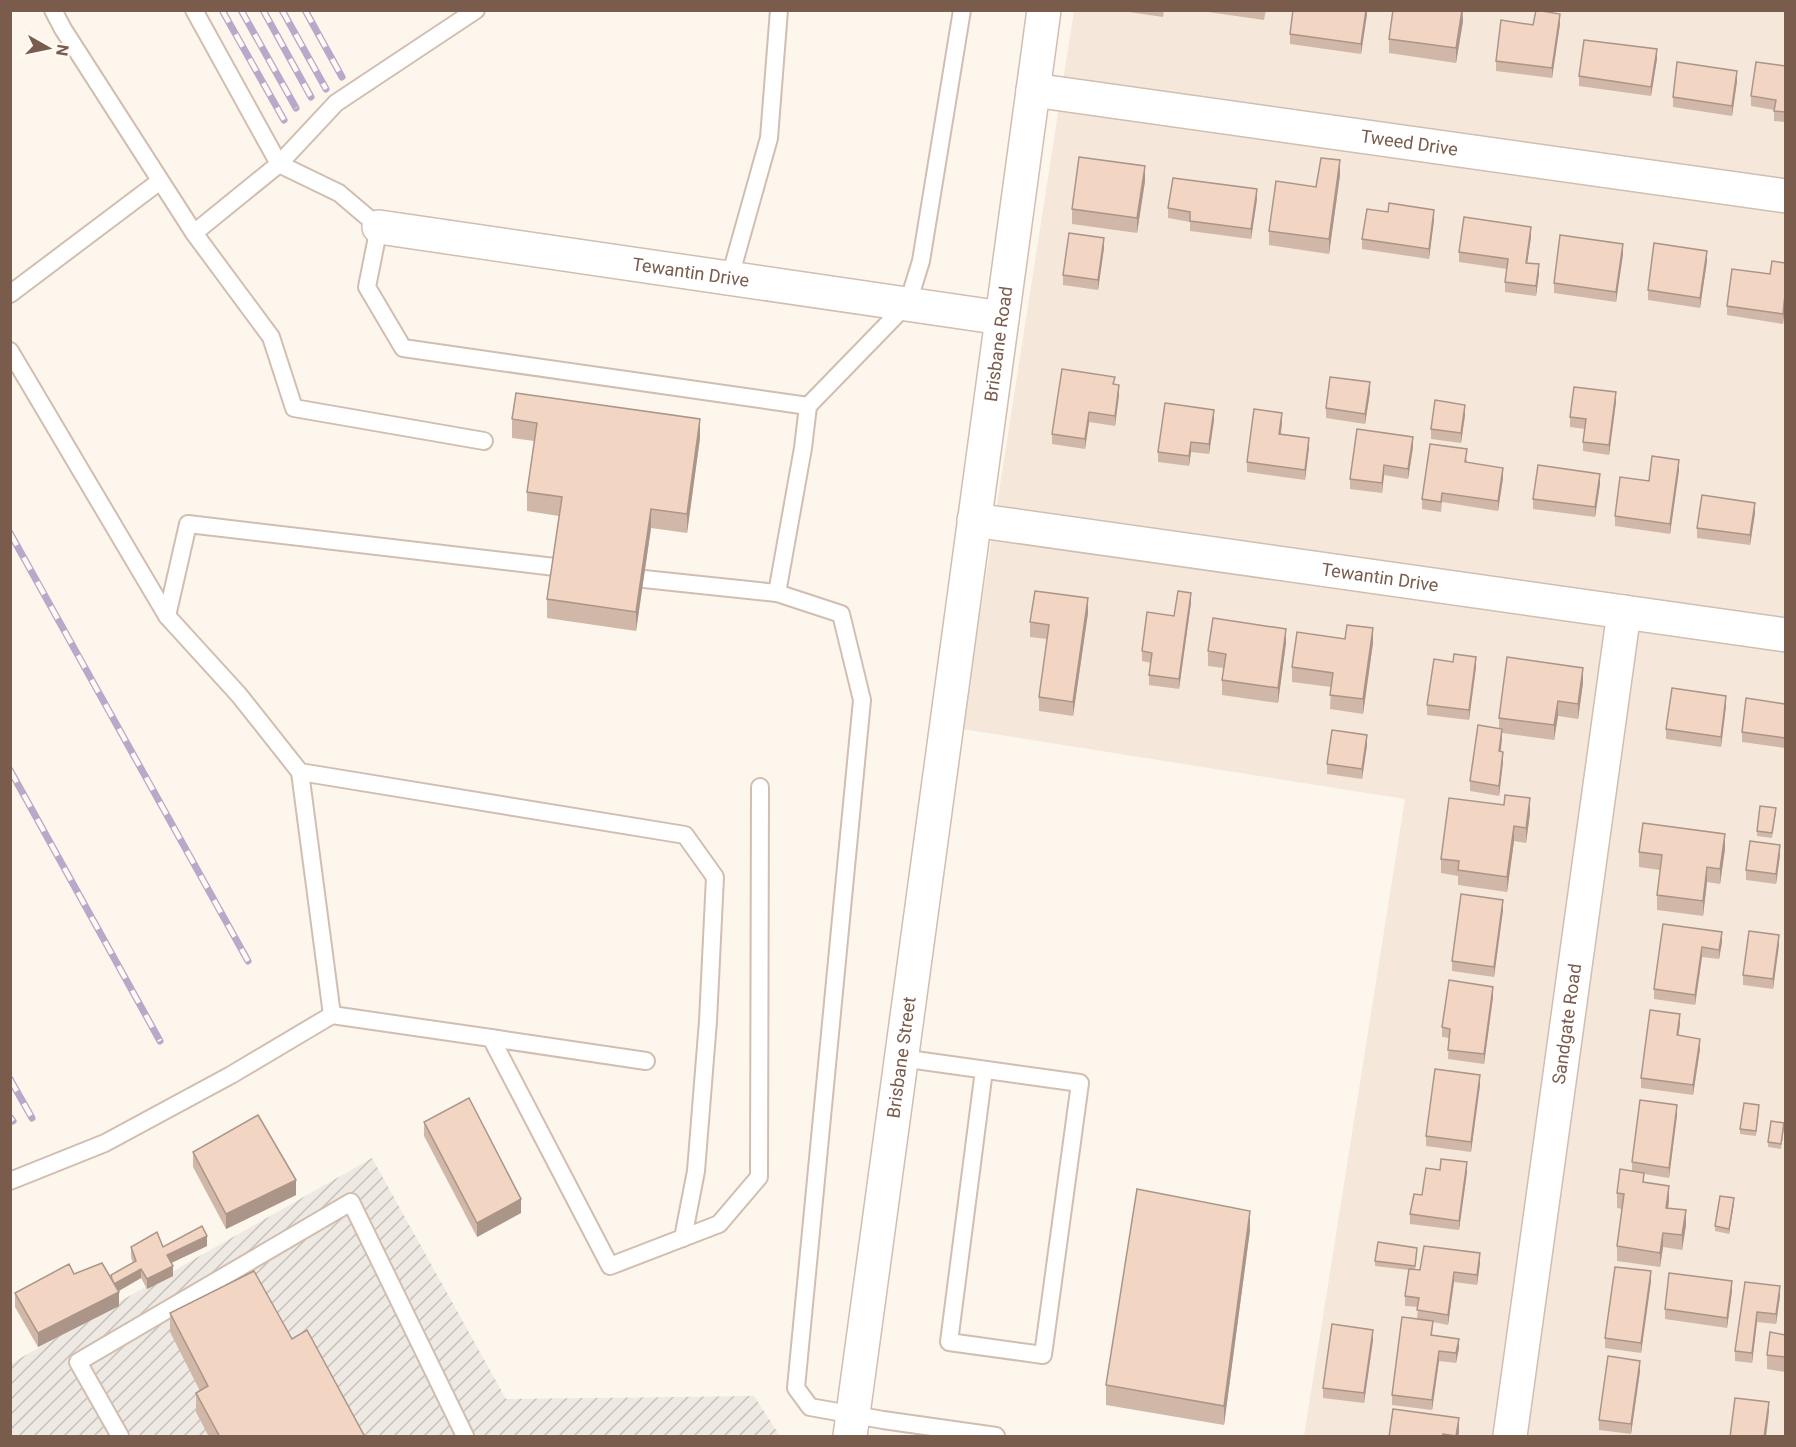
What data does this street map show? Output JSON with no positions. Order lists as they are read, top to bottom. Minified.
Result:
{"streets":{"street":["Tweed Drive","Tewantin Drive","Brisbane Road","Sandgate Road","Brisbane Street"]},"crossings":[["Tweed Drive","Brisbane Road"],["Tewantin Drive","Brisbane Road"],["Tewantin Drive","Sandgate Road"],["Brisbane Road","Brisbane Street"]],"north":"right"}
